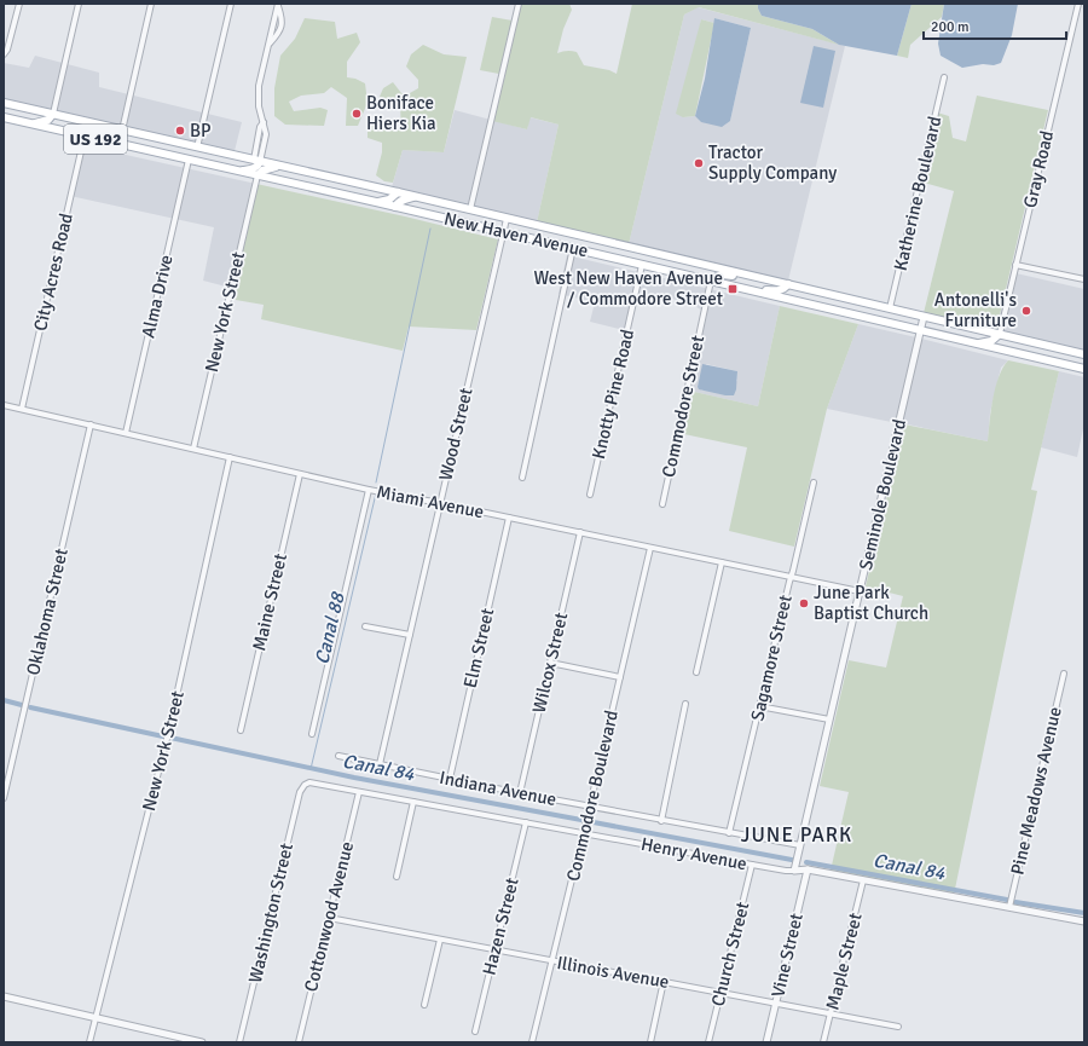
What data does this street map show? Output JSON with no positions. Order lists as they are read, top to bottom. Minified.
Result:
{"streets":{"main road":["US 192","New Haven Avenue"],"street":["Gray Road","Katherine Boulevard","City Acres Road","Alma Drive","New York Street","Knotty Pine Road","Commodore Street","Wood Street","Seminole Boulevard","Miami Avenue","Maine Street","Oklahoma Street","Elm Street","Sagamore Street","Wilcox Street","Indiana Avenue","Pine Meadows Avenue","Commodore Boulevard","Henry Avenue","Washington Street","Cottonwood Avenue","Hazen Street","Church Street","Vine Street","Maple Street","Illinois Avenue"]},"crossings":[["Gray Road","New Haven Avenue"],["Katherine Boulevard","New Haven Avenue"],["New Haven Avenue","City Acres Road"],["New Haven Avenue","Alma Drive"],["New Haven Avenue","New York Street"],["New Haven Avenue","Knotty Pine Road"],["New Haven Avenue","Commodore Street"],["New Haven Avenue","Wood Street"],["New Haven Avenue","Seminole Boulevard"],["City Acres Road","Miami Avenue"],["Alma Drive","Miami Avenue"],["New York Street","Miami Avenue"],["Wood Street","Miami Avenue"],["Wood Street","Indiana Avenue"],["Seminole Boulevard","Miami Avenue"],["Seminole Boulevard","Indiana Avenue"],["Seminole Boulevard","Henry Avenue"],["Miami Avenue","Maine Street"],["Miami Avenue","Oklahoma Street"],["Miami Avenue","Elm Street"],["Miami Avenue","Sagamore Street"],["Miami Avenue","Wilcox Street"],["Miami Avenue","Commodore Boulevard"],["Elm Street","Indiana Avenue"],["Sagamore Street","Indiana Avenue"],["Wilcox Street","Indiana Avenue"],["Indiana Avenue","Commodore Boulevard"],["Pine Meadows Avenue","Henry Avenue"],["Commodore Boulevard","Henry Avenue"],["Commodore Boulevard","Illinois Avenue"],["Henry Avenue","Washington Street"],["Henry Avenue","Cottonwood Avenue"],["Henry Avenue","Hazen Street"],["Henry Avenue","Church Street"],["Henry Avenue","Vine Street"],["Henry Avenue","Maple Street"],["Cottonwood Avenue","Illinois Avenue"],["Hazen Street","Illinois Avenue"],["Church Street","Illinois Avenue"],["Vine Street","Illinois Avenue"],["Maple Street","Illinois Avenue"]],"districts":["JUNE PARK"],"water":["Canal 88","Canal 84"],"places":{"other":["Boniface Hiers Kia","BP","Tractor Supply Company","Antonelli's Furniture","June Park Baptist Church"],"transit":["West New Haven Avenue / Commodore Street"]},"scale_bar":"200 m"}
